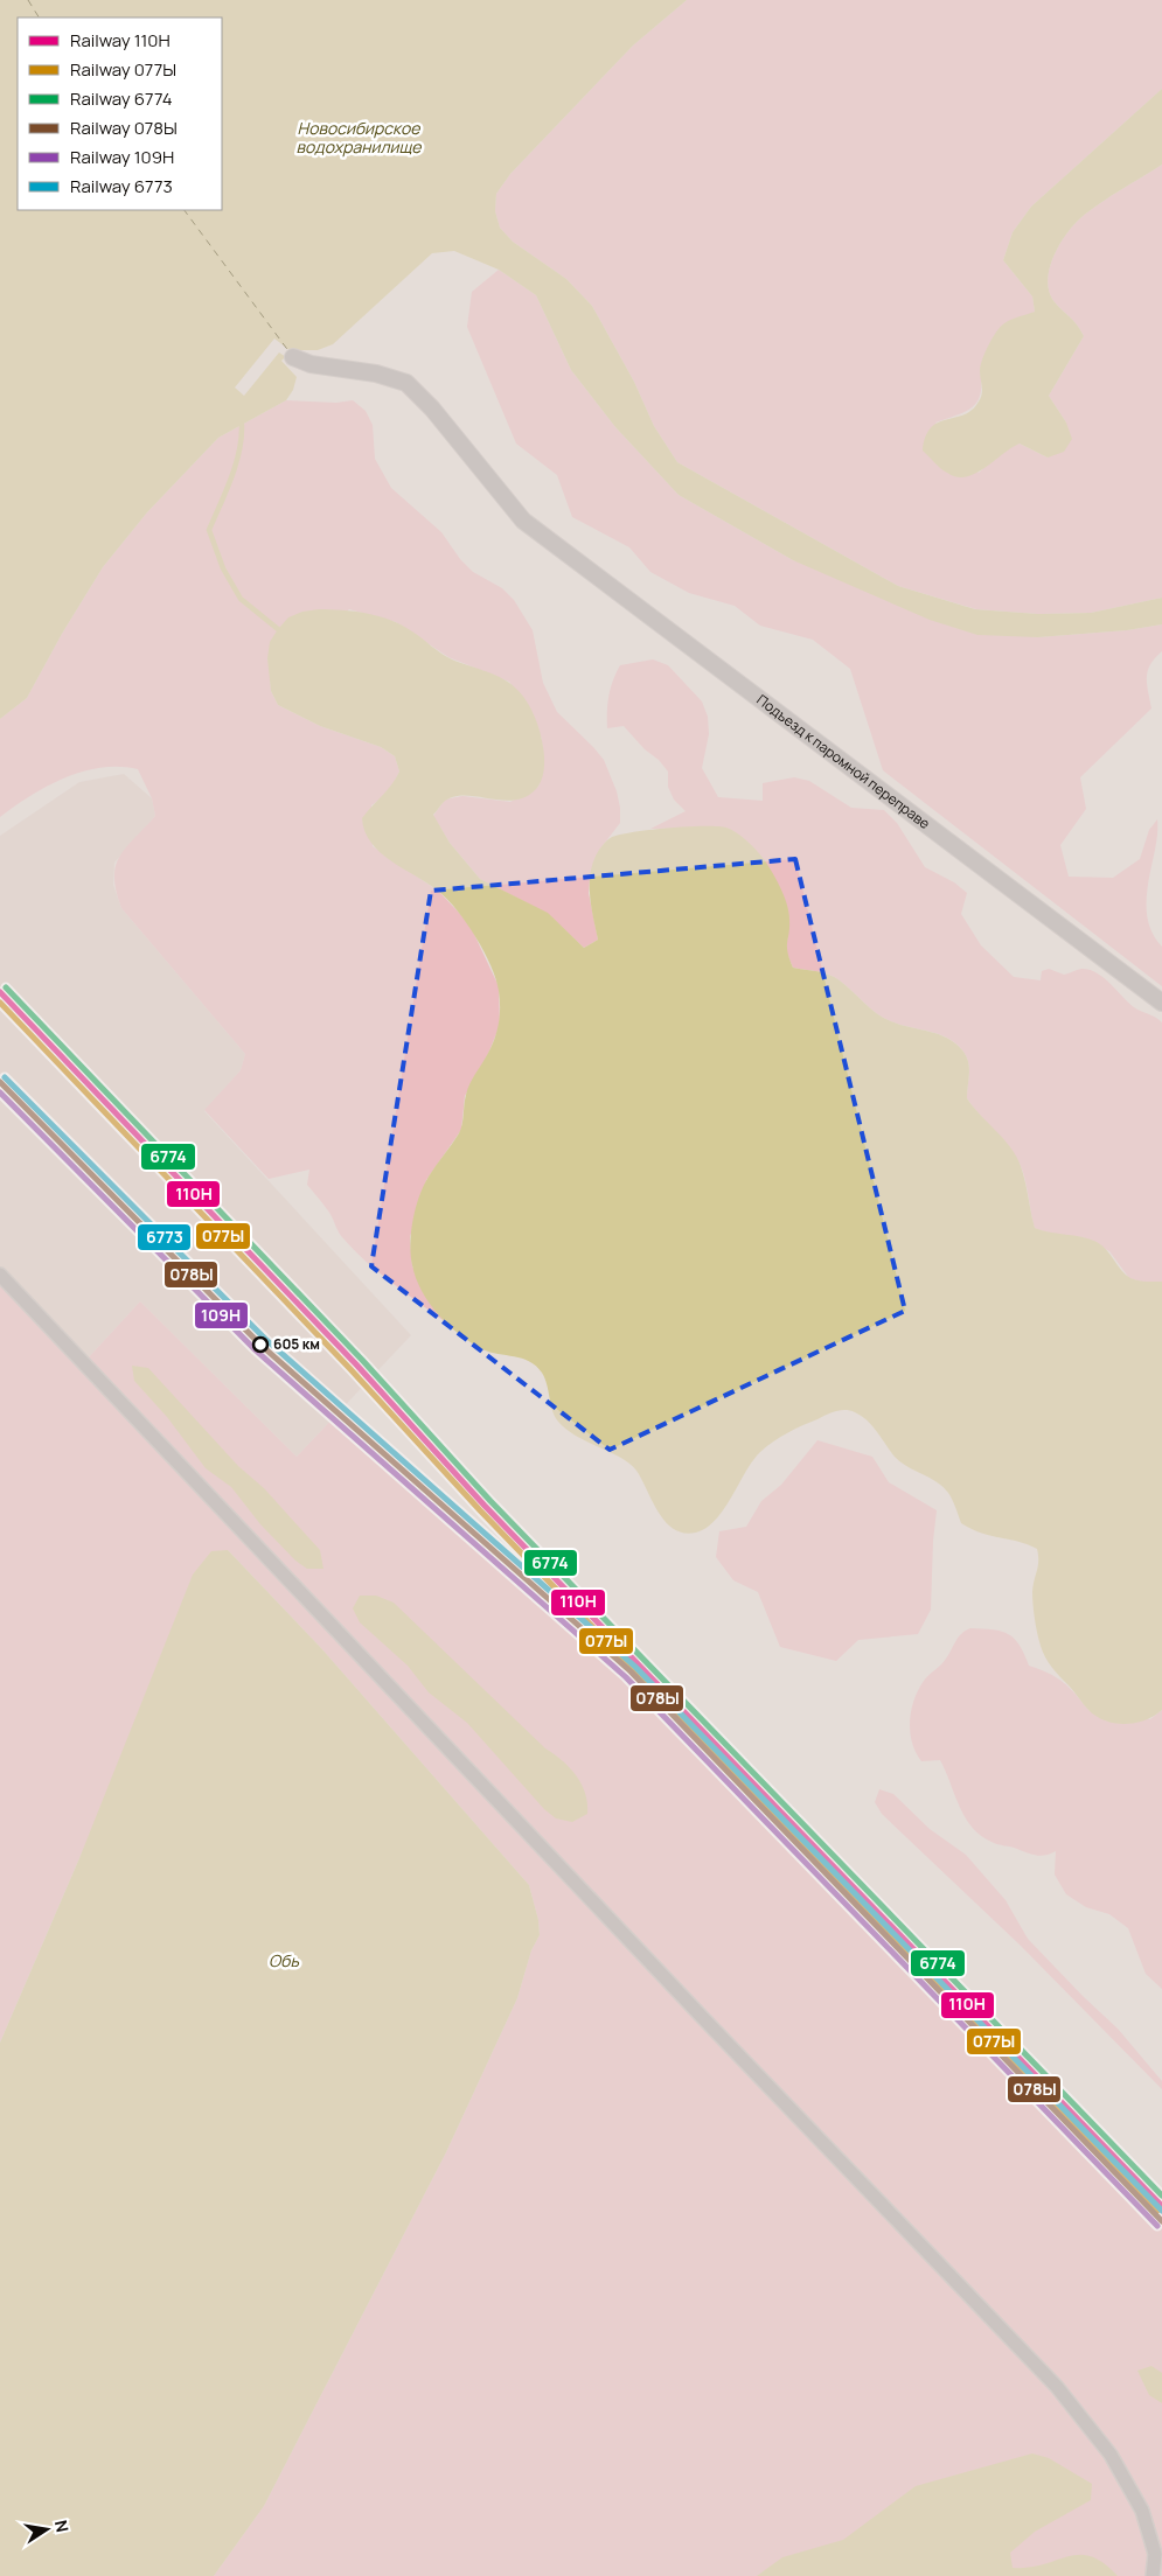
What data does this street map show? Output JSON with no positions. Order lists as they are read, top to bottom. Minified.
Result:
{"streets":{"street":["Подъезд к паромной переправе"]},"water":["Новосибирское водохранилище","Обь"],"places":["605 км"],"lines":["rail line 6774","rail line 110Н","rail line 077Ы","rail line 6773","rail line 078Ы","rail line 109Н"],"legend":["Railway 110Н","Railway 077Ы","Railway 6774","Railway 078Ы","Railway 109Н","Railway 6773"],"north":"right"}
